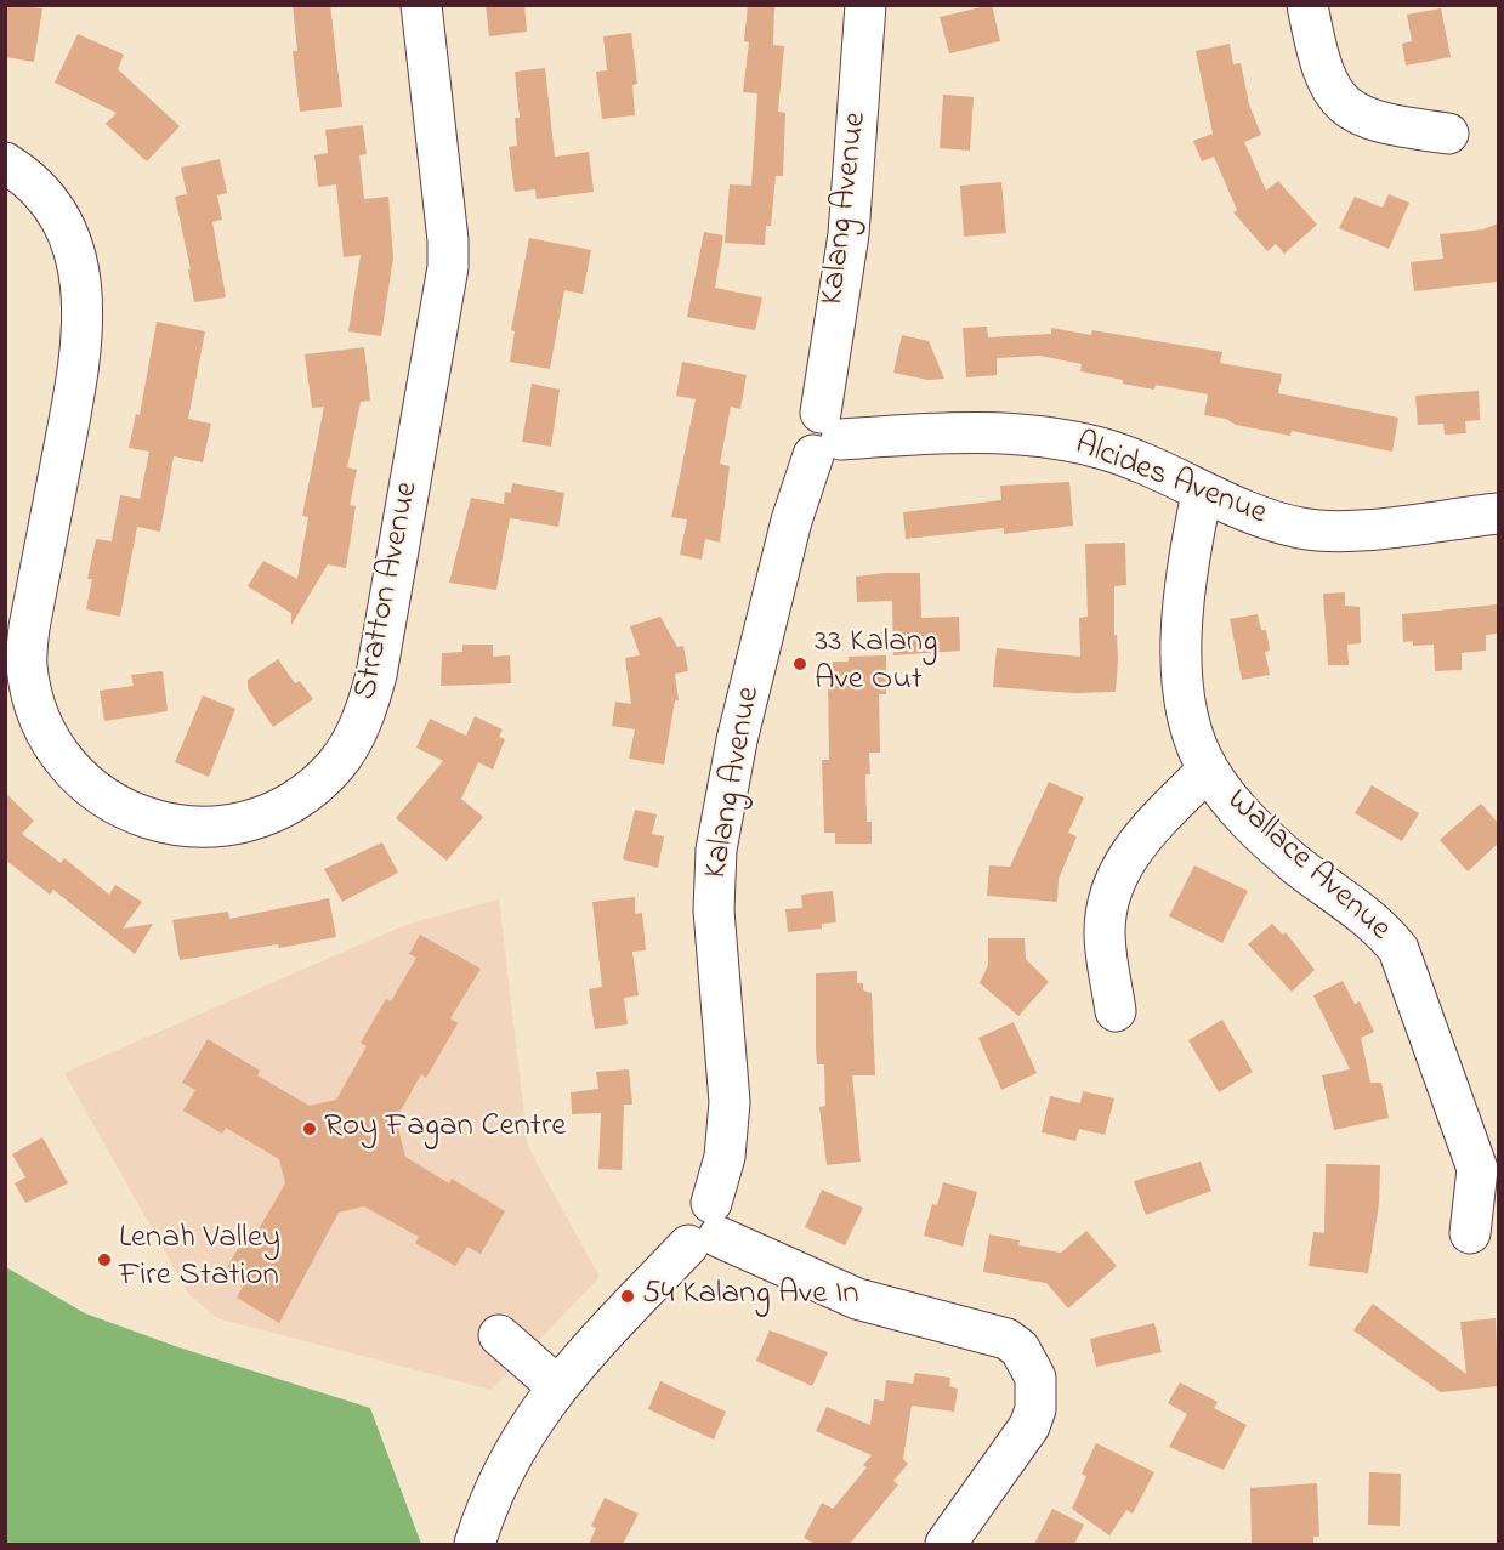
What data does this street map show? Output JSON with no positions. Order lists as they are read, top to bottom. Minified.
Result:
{"streets":{"street":["Kalang Avenue","Alcides Avenue","Stratton Avenue","Wallace Avenue"]},"crossings":[["Kalang Avenue","Alcides Avenue"],["Alcides Avenue","Wallace Avenue"]],"places":["33 Kalang Ave Out","Roy Fagan Centre","Lenah Valley Fire Station","54 Kalang Ave In"]}
